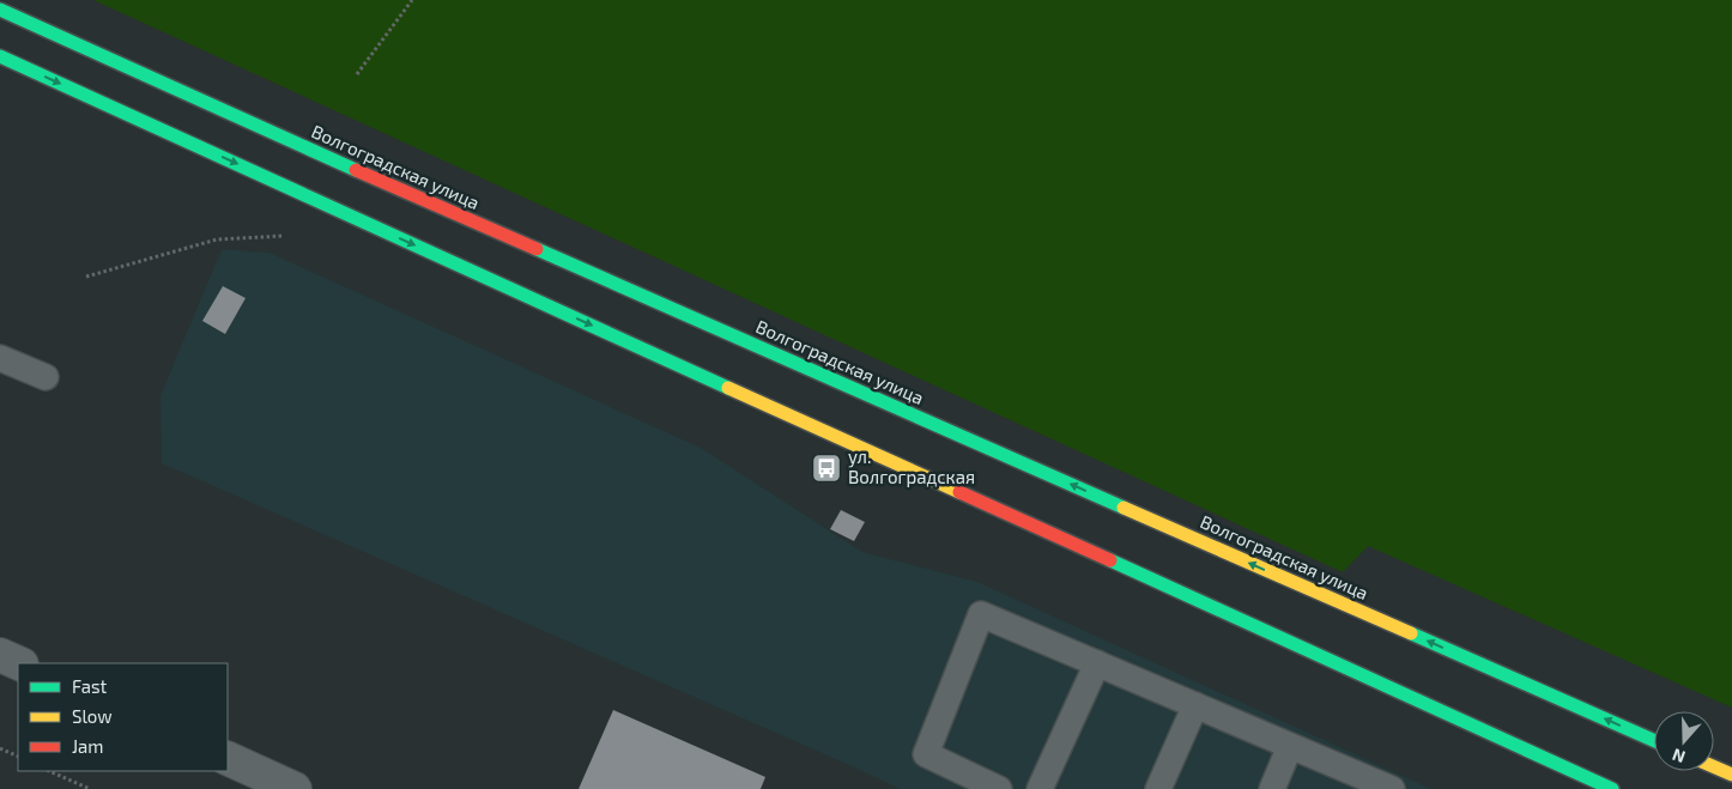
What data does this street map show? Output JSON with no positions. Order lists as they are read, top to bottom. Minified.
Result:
{"streets":{"main road":["Волгоградская улица"]},"places":{"bus stop":["ул. Волгоградская"]},"legend":["Fast","Slow","Jam"],"north":"bottom"}
